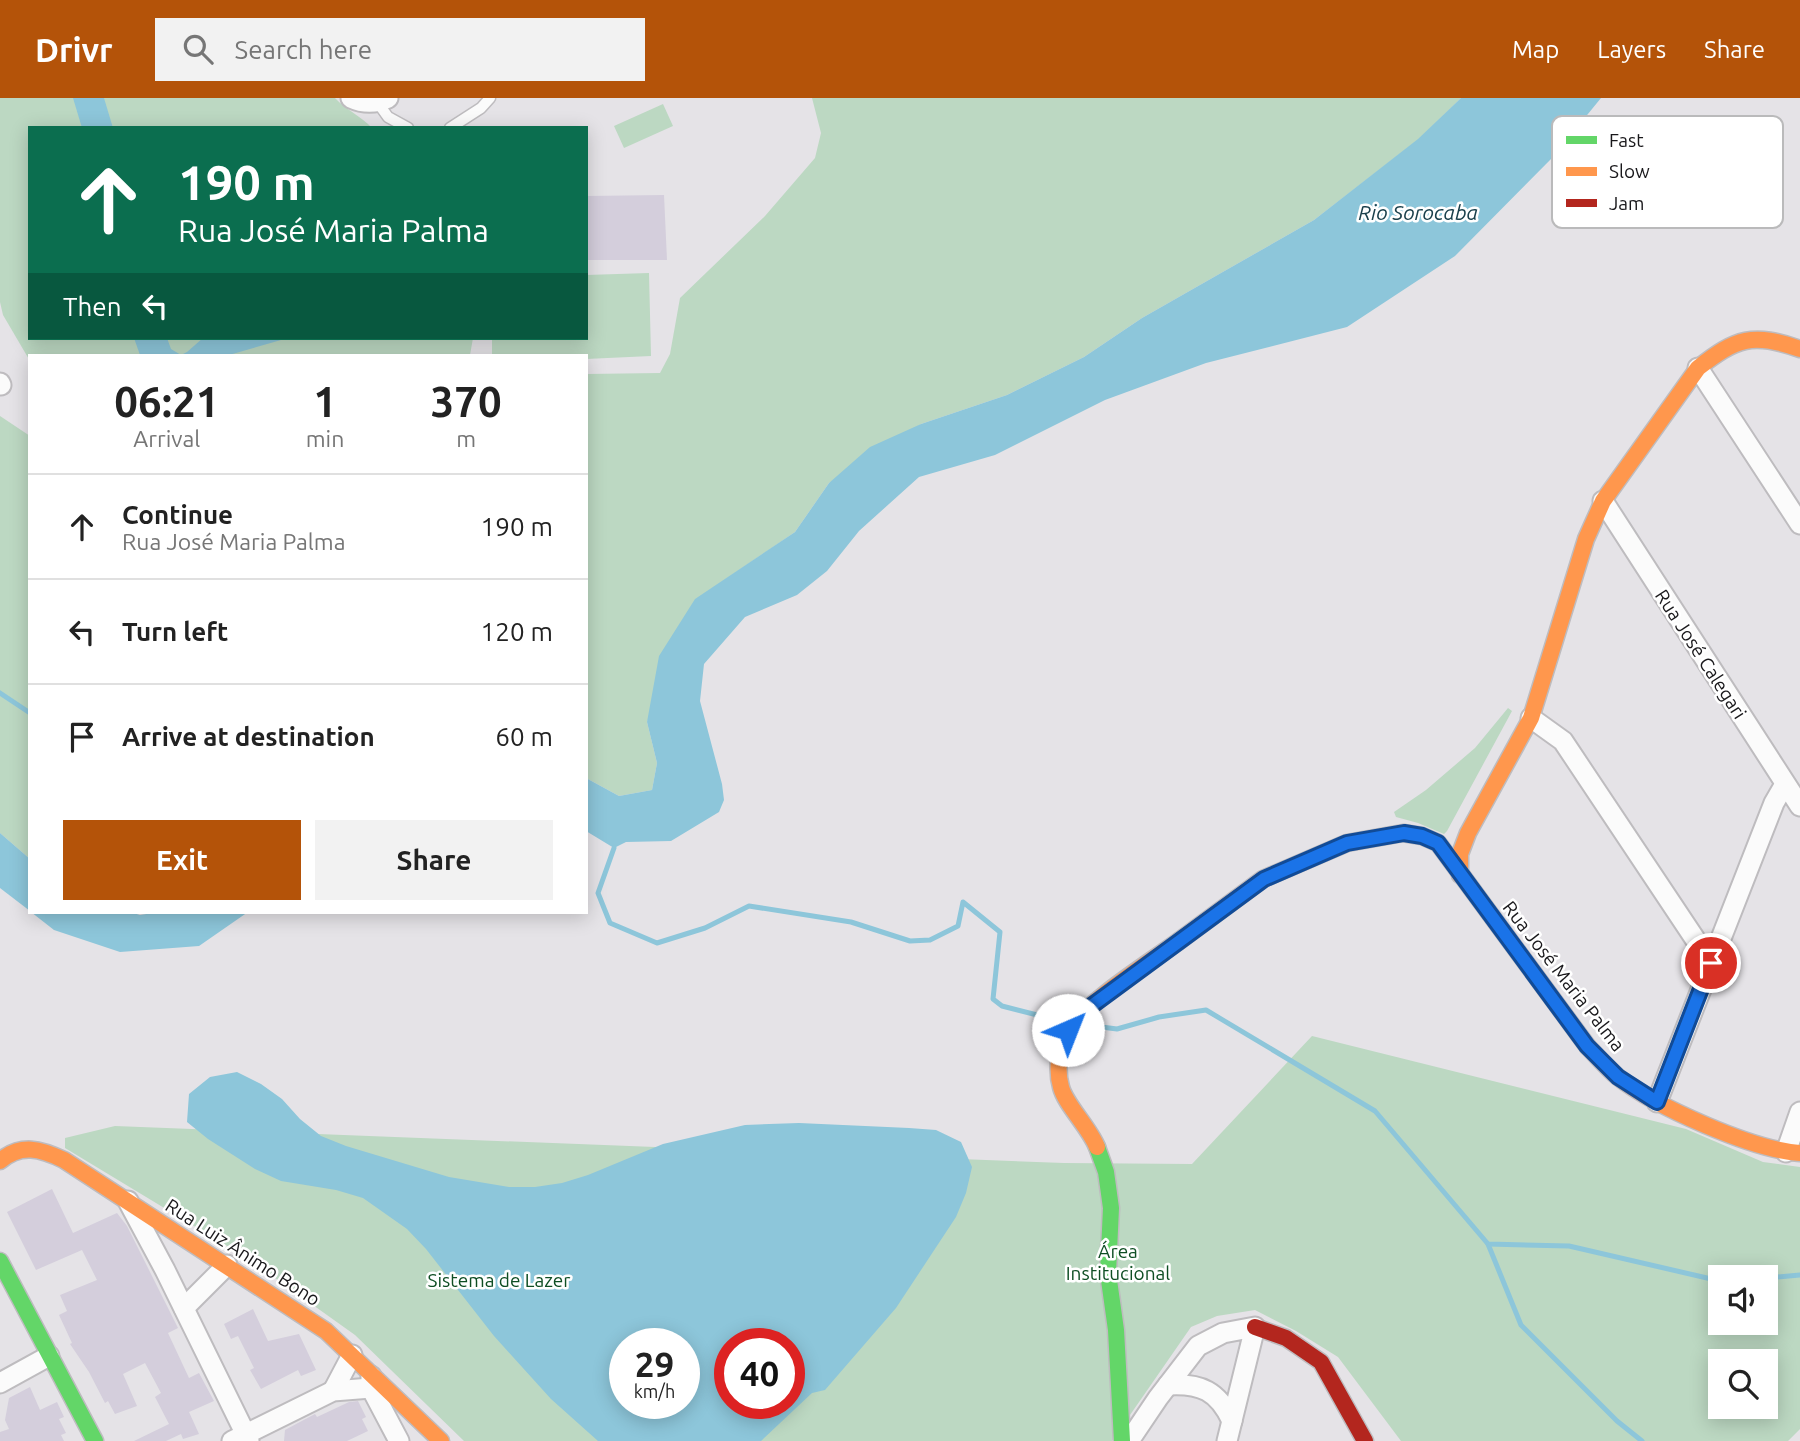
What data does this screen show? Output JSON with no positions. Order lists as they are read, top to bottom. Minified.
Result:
{"streets":{"street":["Rua José Calegari","Rua José Maria Palma","Rua Luiz Ânimo Bono"]},"water":["Rio Sorocaba"],"parks":["Área Institucional","Sistema de Lazer"],"legend":["Fast","Slow","Jam"],"page":{"header":"Drivr","search":"Search here","nav":["Map","Layers","Share"],"turn":["190 m","Rua José Maria Palma"],"then":"Then","eta":["06:21","Arrival","1","min","370","m"],"list":[{"name":"Continue","note":"Rua José Maria Palma","value":"190 m"},{"name":"Turn left","value":"120 m"},{"name":"Arrive at destination","value":"60 m"}],"buttons":["Exit","Share"],"speed":"29 km/h","limit":"40"}}
